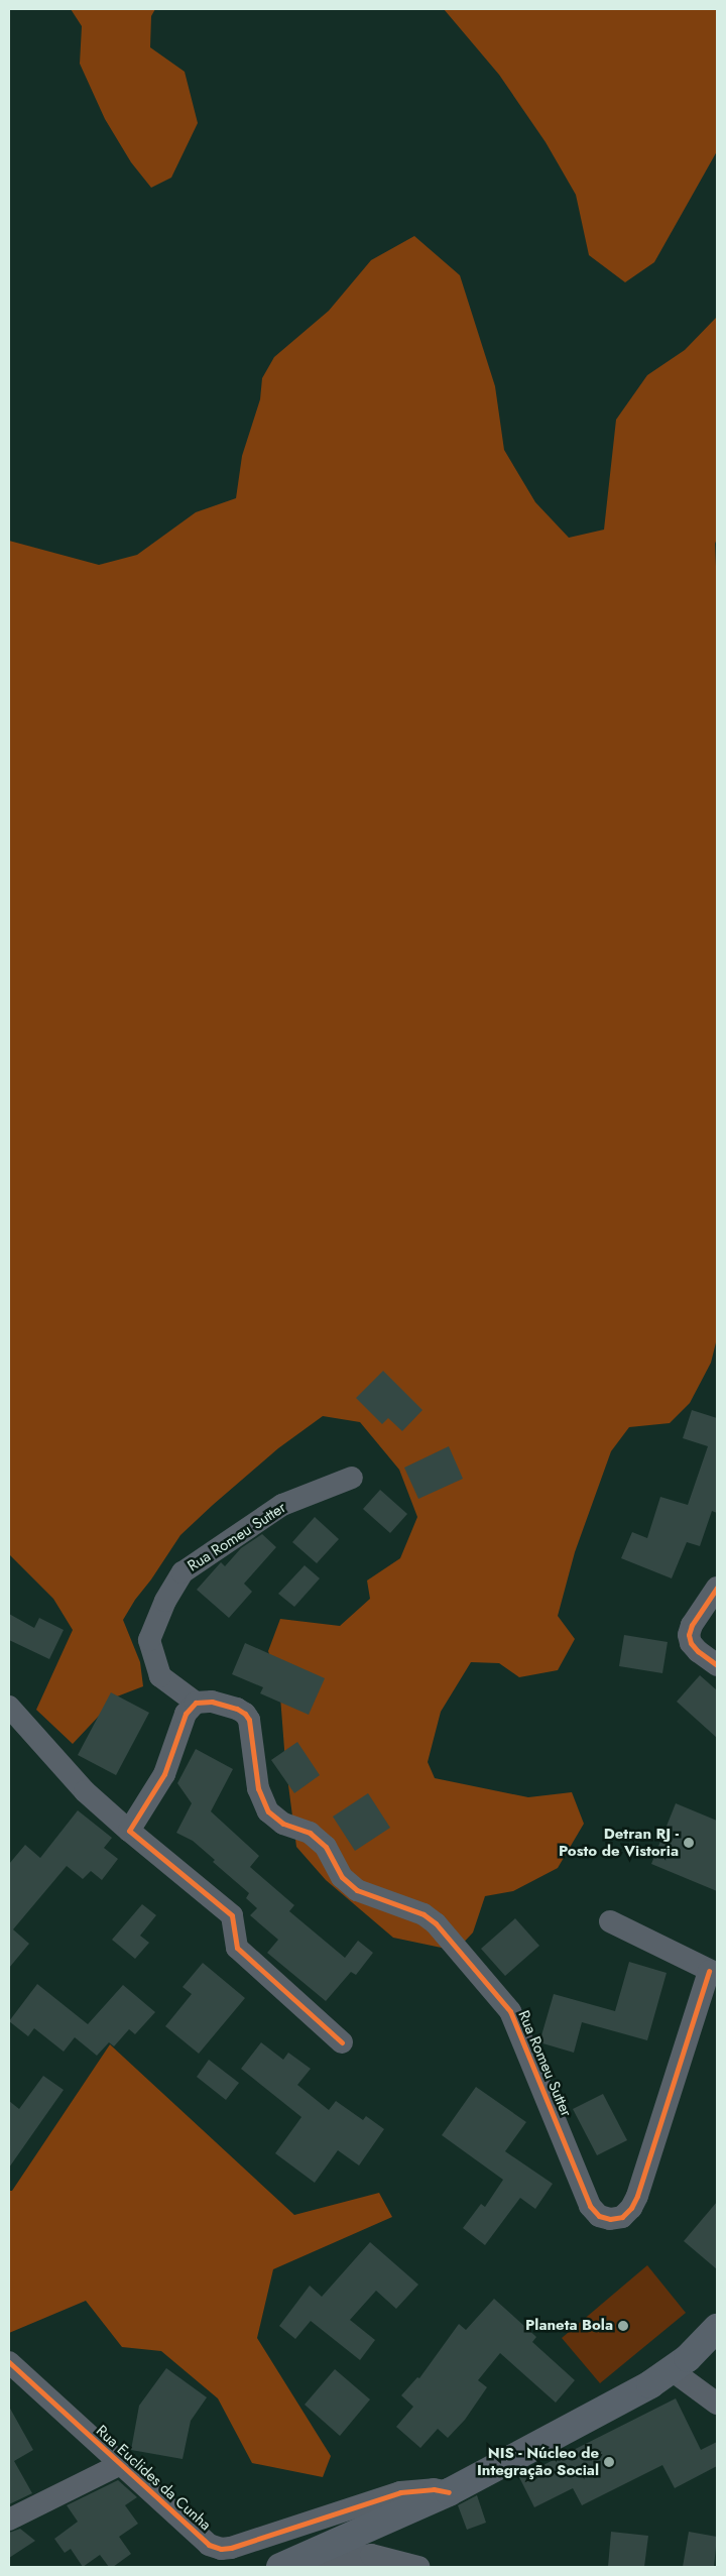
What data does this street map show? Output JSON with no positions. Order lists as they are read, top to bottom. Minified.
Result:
{"streets":{"street":["Rua Romeu Sutter","Rua Euclides da Cunha"]},"places":["Detran RJ - Posto de Vistoria","Planeta Bola","NIS - Núcleo de Integração Social"]}
